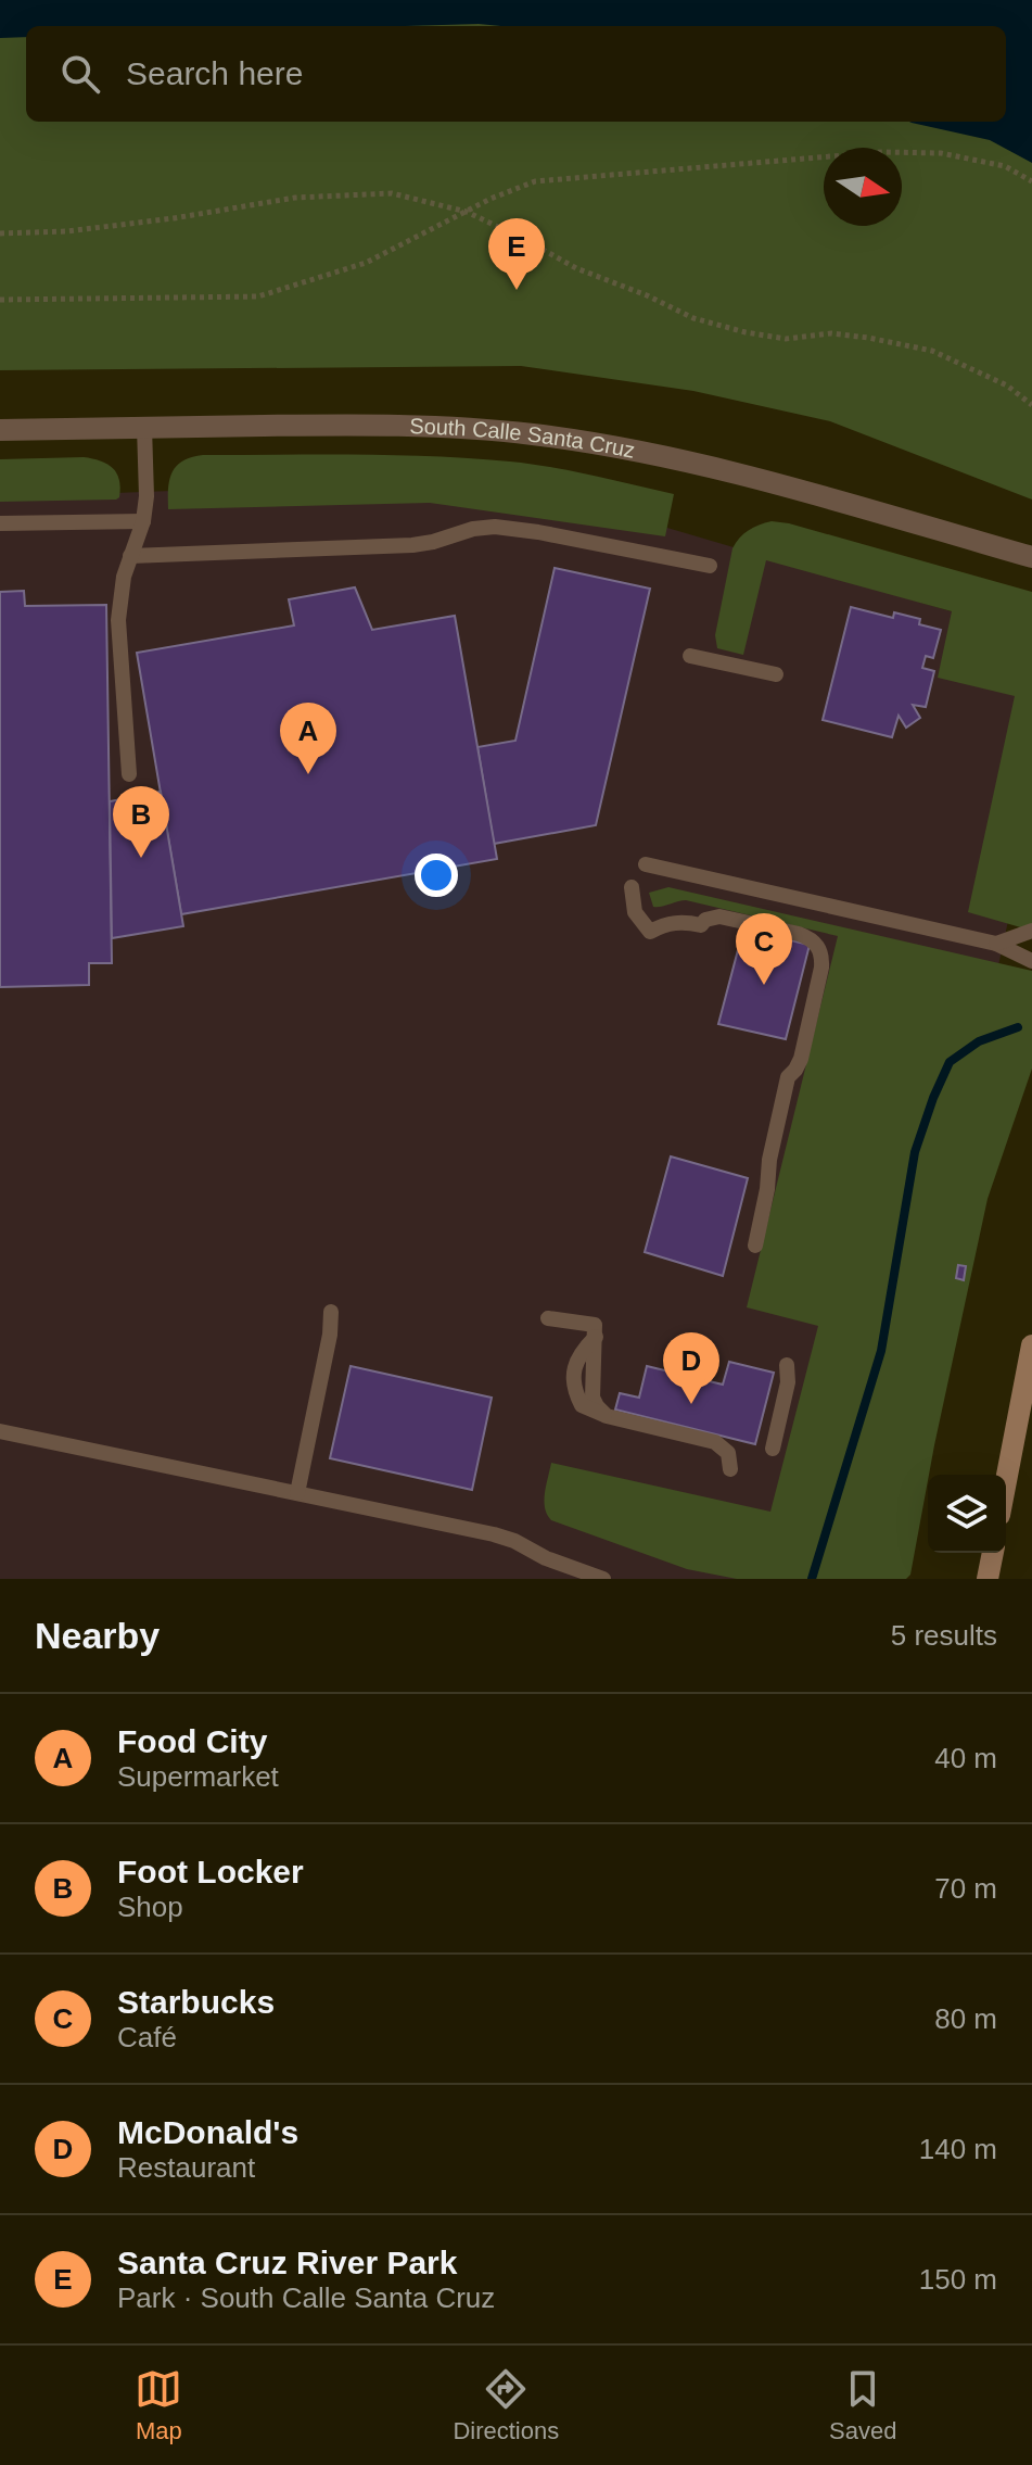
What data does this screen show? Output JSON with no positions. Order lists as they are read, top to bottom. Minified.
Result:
{"streets":{"street":["South Calle Santa Cruz"]},"north":"right","page":{"search":"Search here","pins":["E","A","B","C","D"],"heading":["Nearby","5 results"],"list":[{"mark":"A","name":"Food City","note":"Supermarket","value":"40 m"},{"mark":"B","name":"Foot Locker","note":"Shop","value":"70 m"},{"mark":"C","name":"Starbucks","note":"Café","value":"80 m"},{"mark":"D","name":"McDonald's","note":"Restaurant","value":"140 m"},{"mark":"E","name":"Santa Cruz River Park","note":"Park · South Calle Santa Cruz","value":"150 m"}],"nav":["Map","Directions","Saved"]}}
